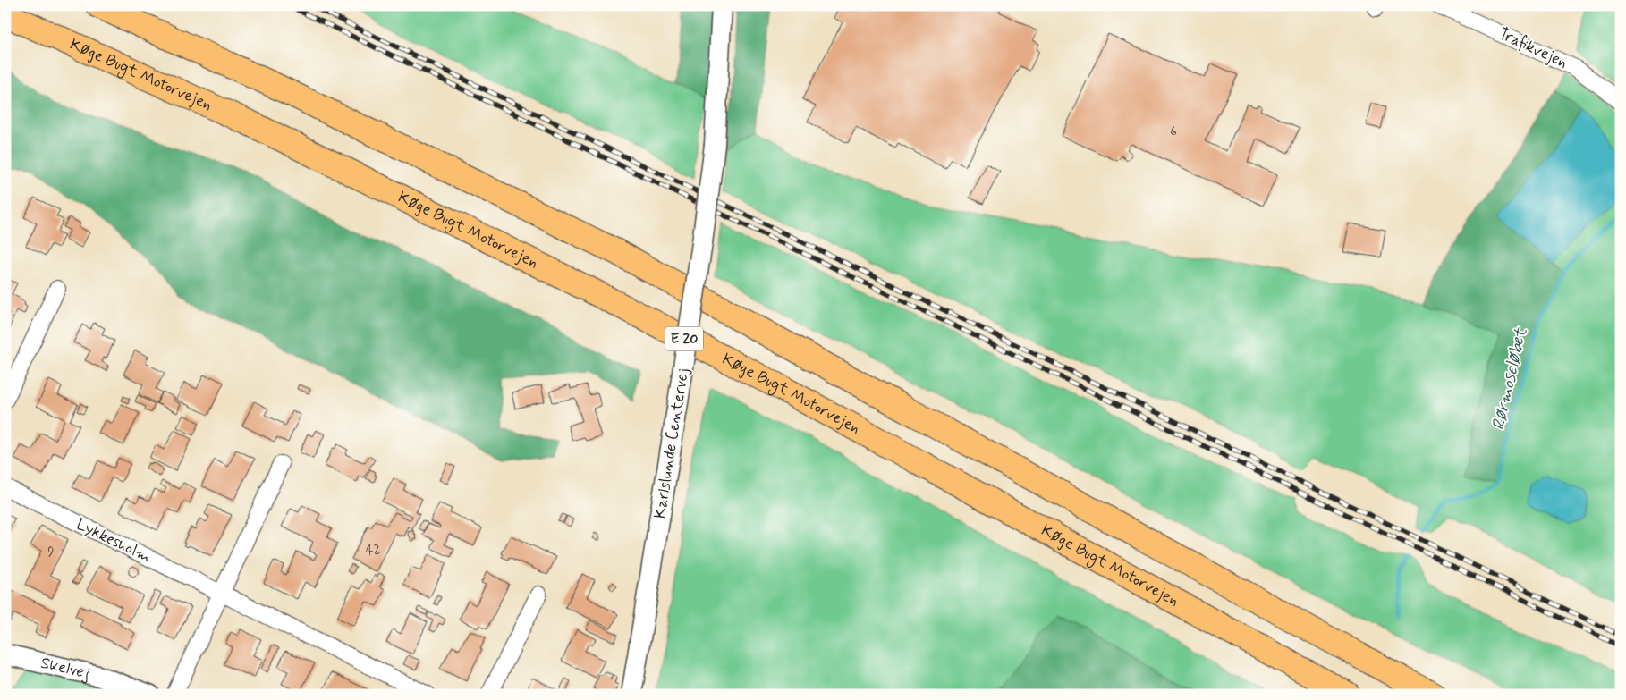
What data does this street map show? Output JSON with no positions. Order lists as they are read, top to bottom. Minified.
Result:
{"streets":{"highway":["Køge Bugt Motorvejen","E 20"],"street":["Trafikvejen","Karlslunde Centervej","Lykkesholm","Skelvej"]},"water":["Rørmoseløbet"],"house_numbers":["6","42","9"]}
